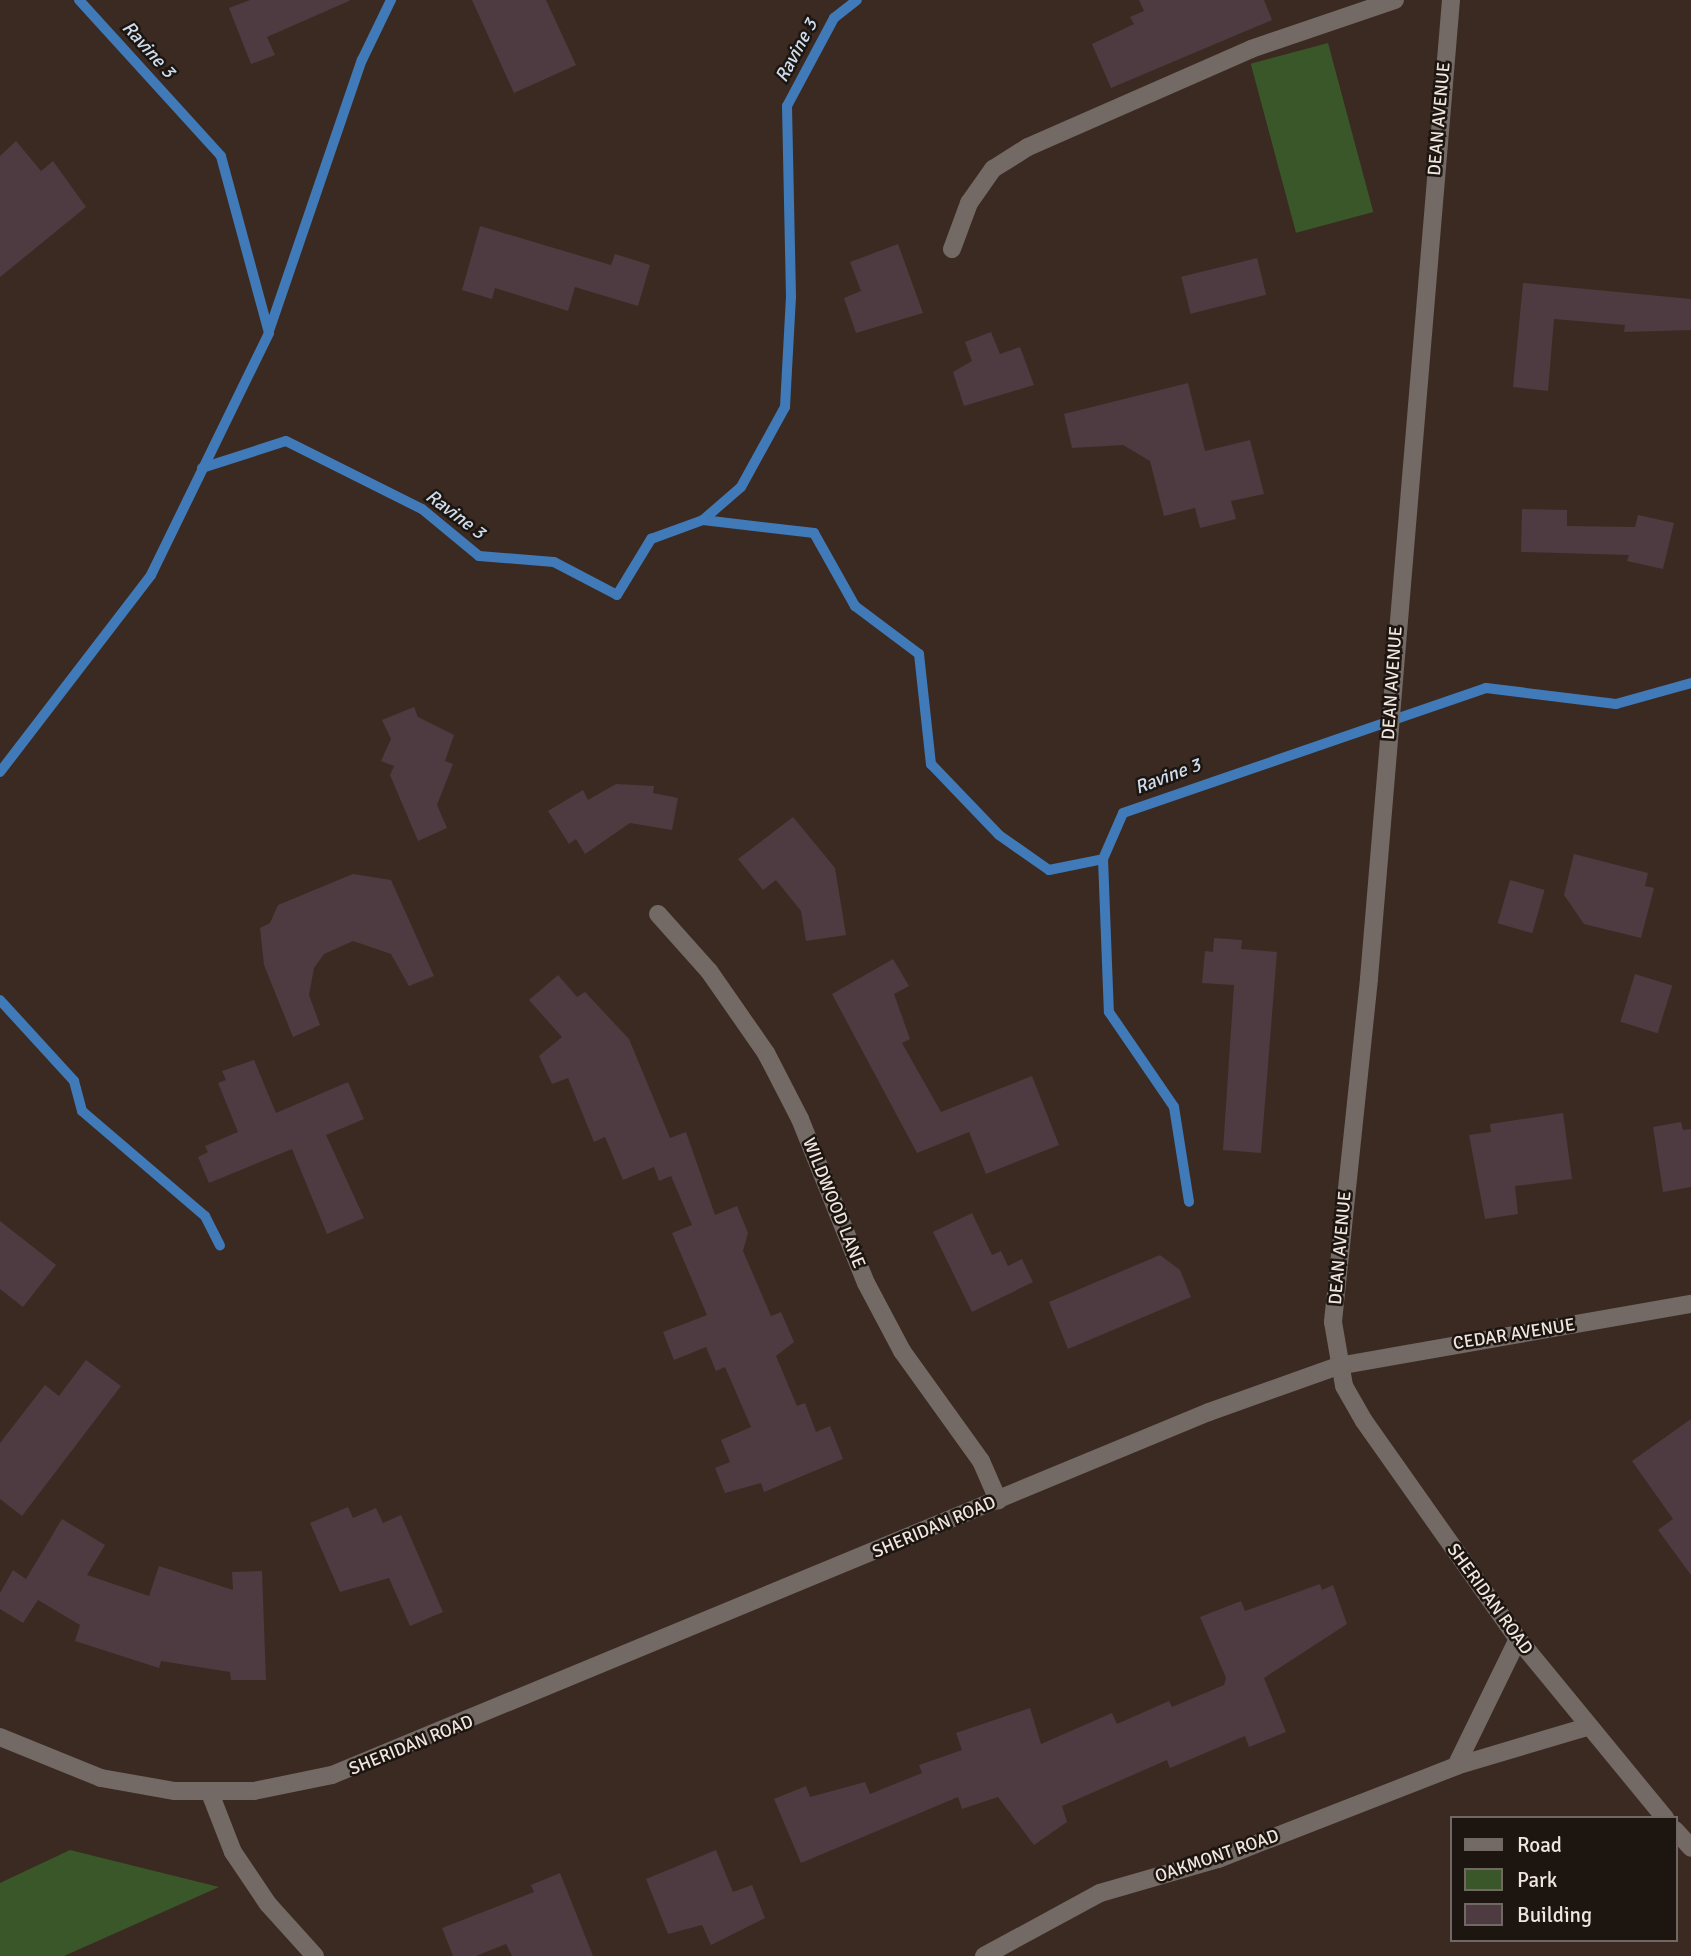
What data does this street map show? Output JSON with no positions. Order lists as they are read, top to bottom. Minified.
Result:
{"streets":{"street":["DEAN AVENUE","WILDWOOD LANE","CEDAR AVENUE","SHERIDAN ROAD","OAKMONT ROAD"]},"crossings":[["DEAN AVENUE","CEDAR AVENUE"],["DEAN AVENUE","SHERIDAN ROAD"],["WILDWOOD LANE","SHERIDAN ROAD"],["CEDAR AVENUE","SHERIDAN ROAD"],["SHERIDAN ROAD","OAKMONT ROAD"]],"water":["Ravine 3"],"legend":["Road","Park","Building"]}
